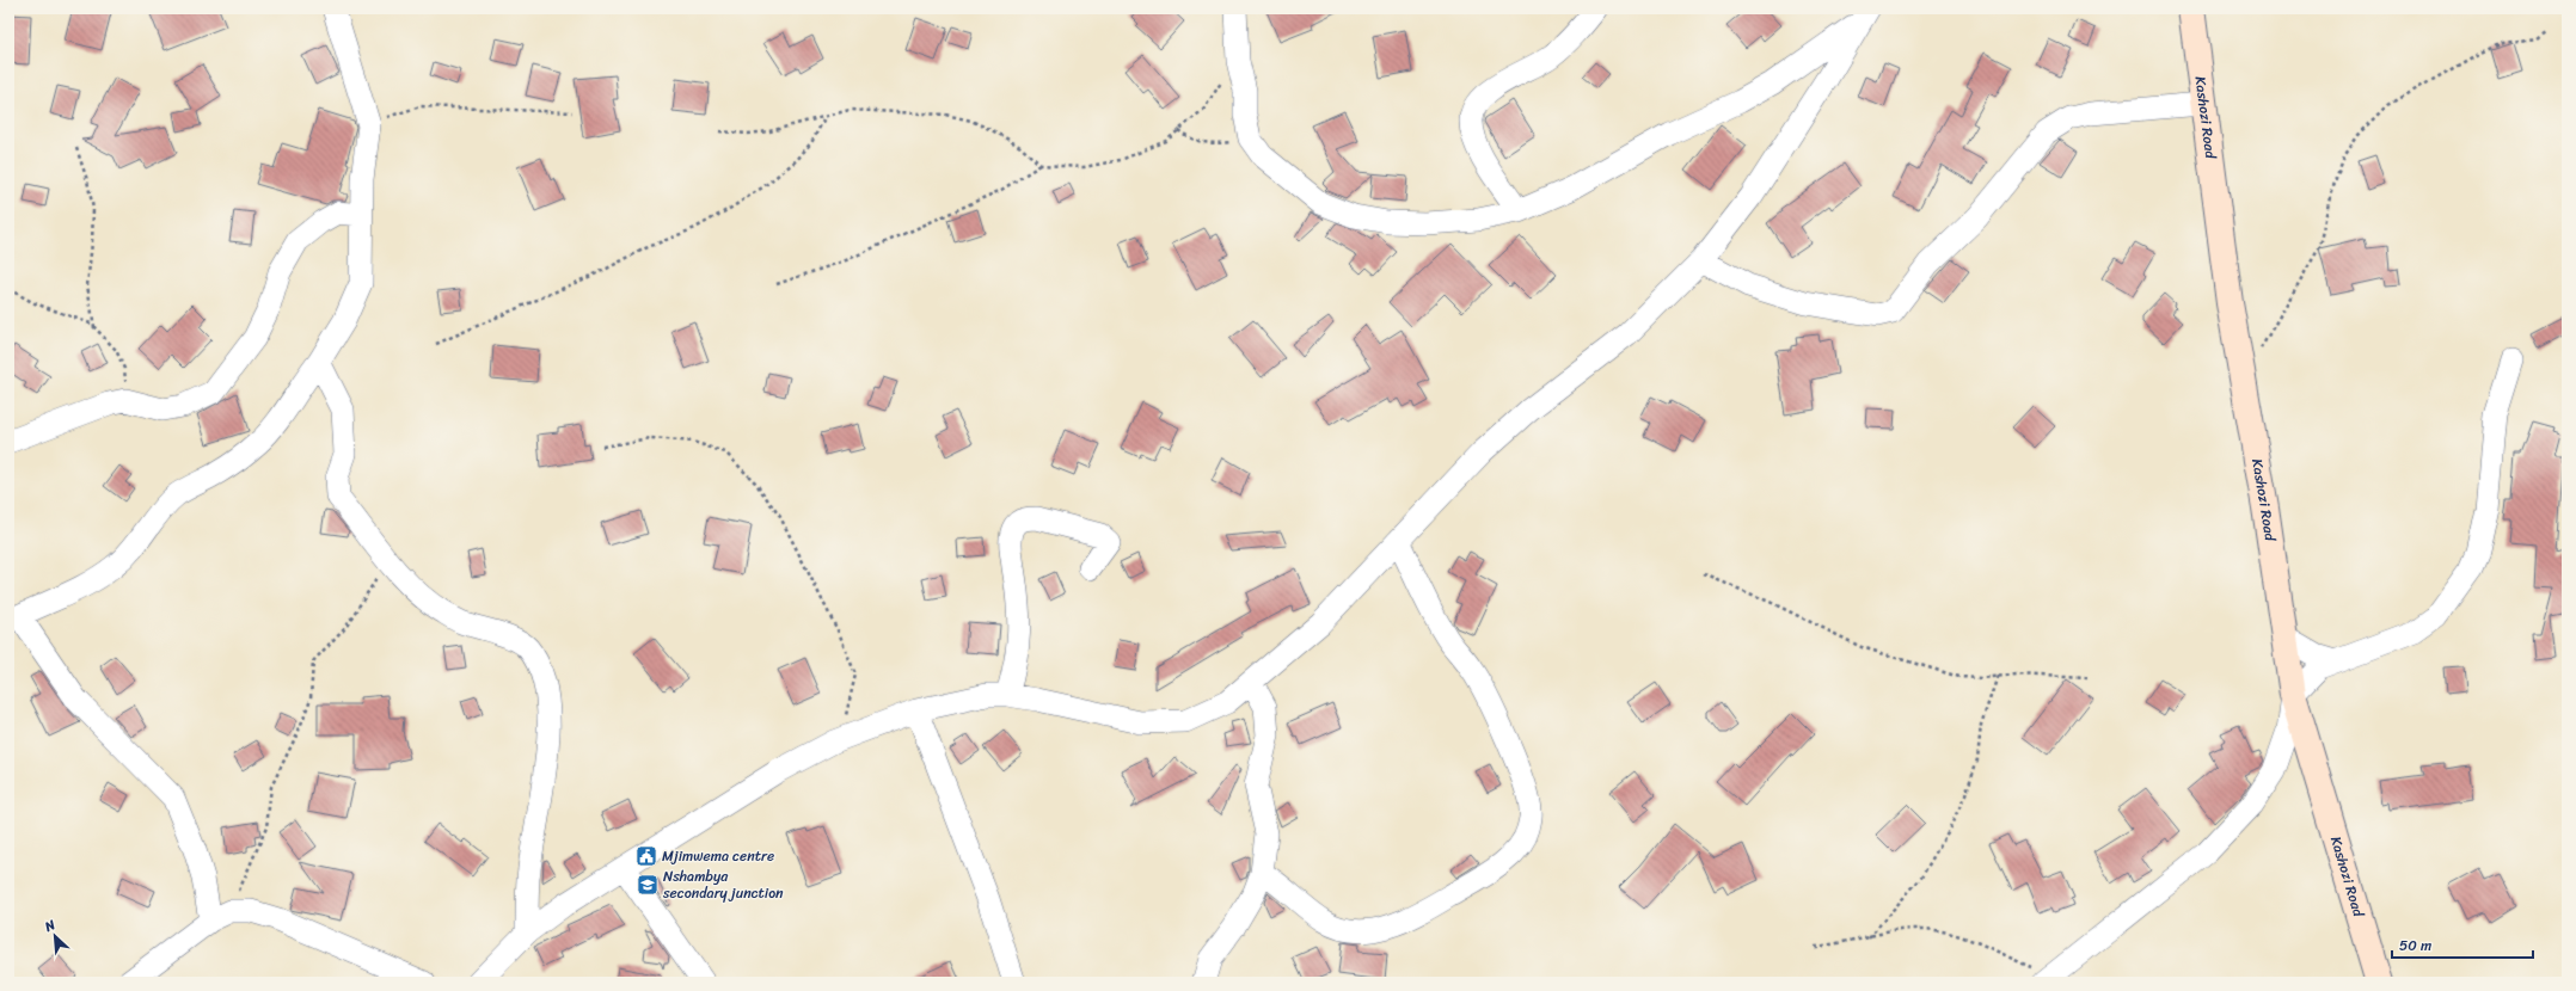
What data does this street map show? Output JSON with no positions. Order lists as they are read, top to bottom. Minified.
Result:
{"streets":{"main road":["Kashozi Road"]},"places":{"public building":["Mjimwema centre"],"school or university":["Nshambya secondary junction"]},"scale_bar":"50 m","north":"top left"}
